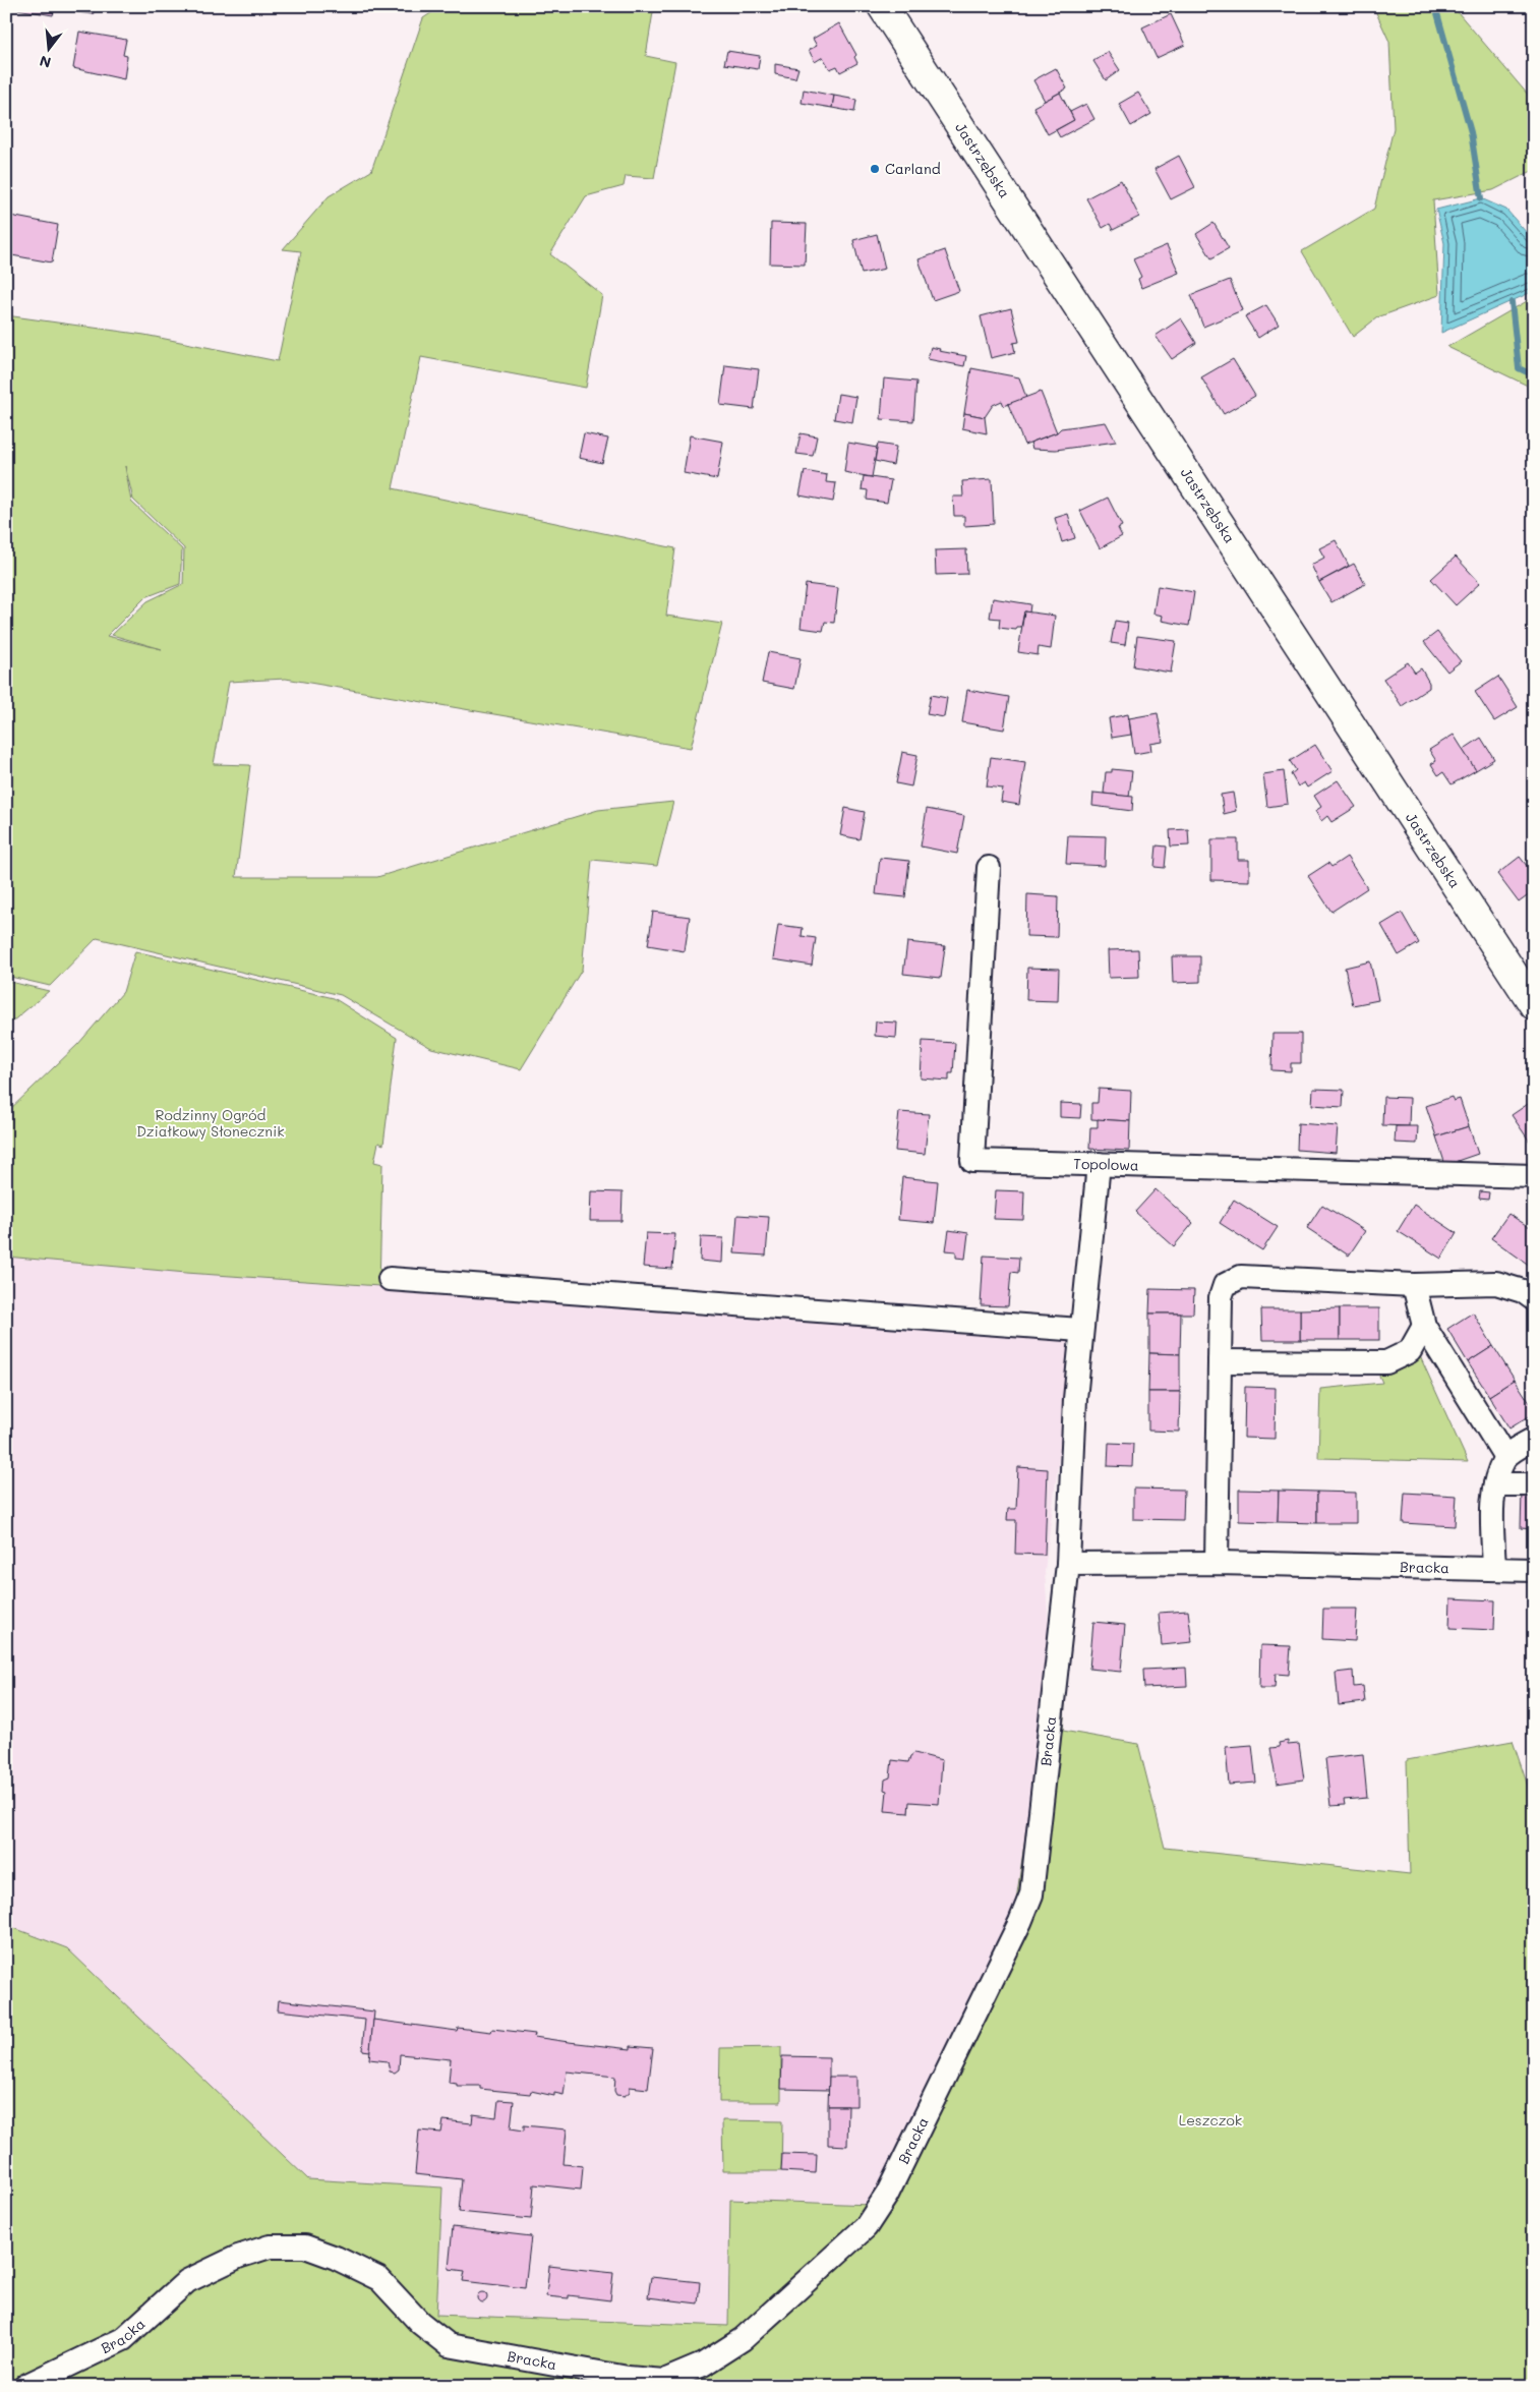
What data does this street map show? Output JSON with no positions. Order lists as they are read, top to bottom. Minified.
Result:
{"streets":{"main road":["Jastrzębska"],"street":["Topolowa","Bracka"]},"parks":["Rodzinny Ogród Działkowy Słonecznik","Leszczok"],"places":["Carland"],"north":"bottom"}
